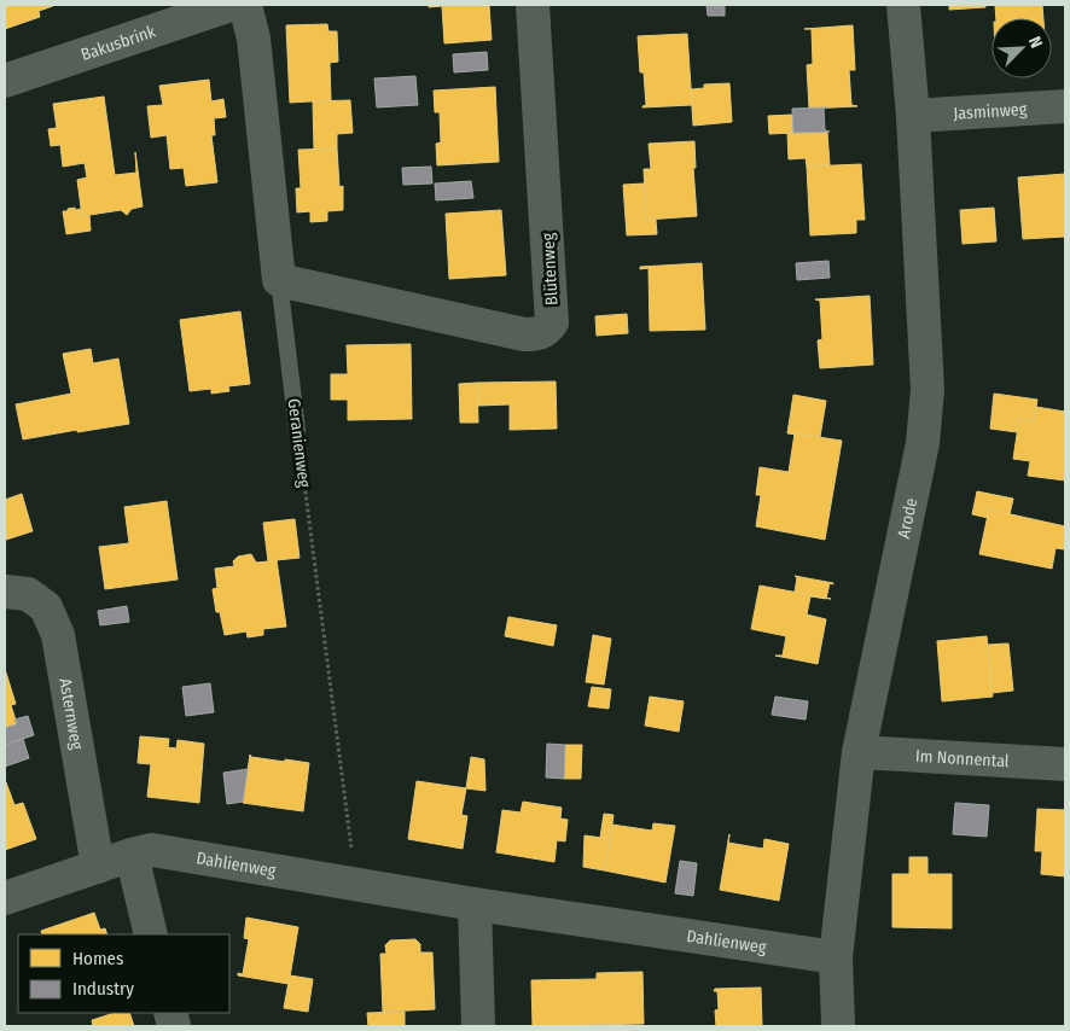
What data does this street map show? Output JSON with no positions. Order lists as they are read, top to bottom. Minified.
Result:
{"streets":{"street":["Bakusbrink","Jasminweg","Blütenweg","Geranienweg","Arode","Asternweg","Im Nonnental","Dahlienweg"]},"crossings":[["Jasminweg","Arode"],["Blütenweg","Geranienweg"],["Geranienweg","Dahlienweg"],["Arode","Im Nonnental"],["Arode","Dahlienweg"],["Asternweg","Dahlienweg"]],"legend":["Homes","Industry"],"north":"top right"}
